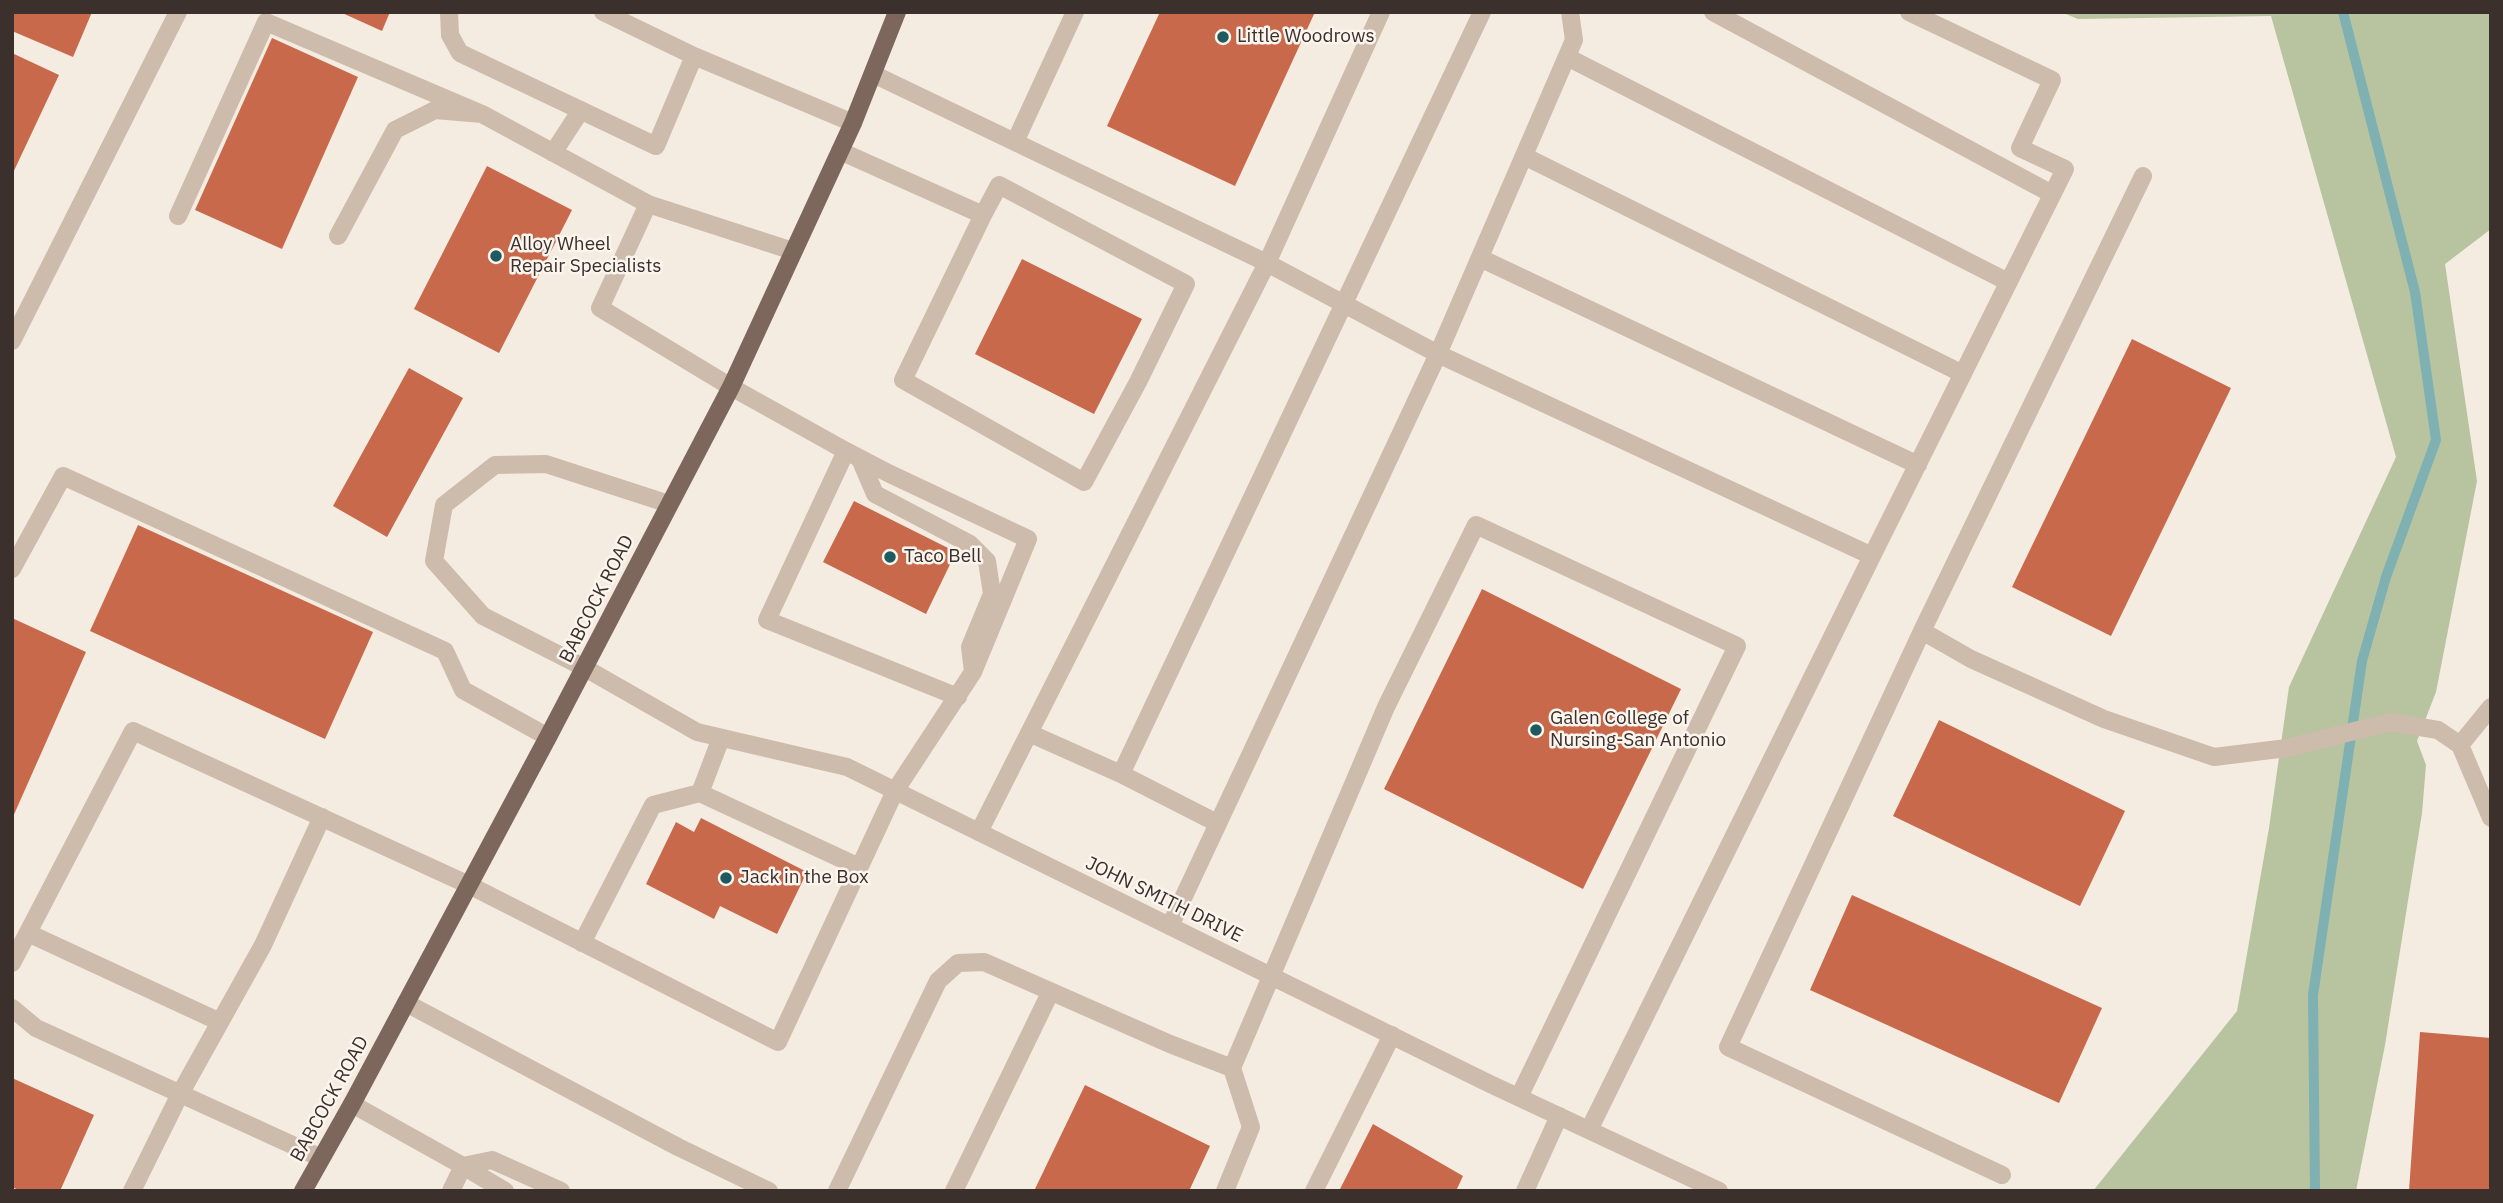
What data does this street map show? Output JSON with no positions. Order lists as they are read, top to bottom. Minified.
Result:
{"streets":{"main road":["BABCOCK ROAD"],"street":["JOHN SMITH DRIVE"]},"crossings":[["BABCOCK ROAD","JOHN SMITH DRIVE"]],"places":["Little Woodrows","Alloy Wheel Repair Specialists","Taco Bell","Galen College of Nursing-San Antonio","Jack in the Box"]}
